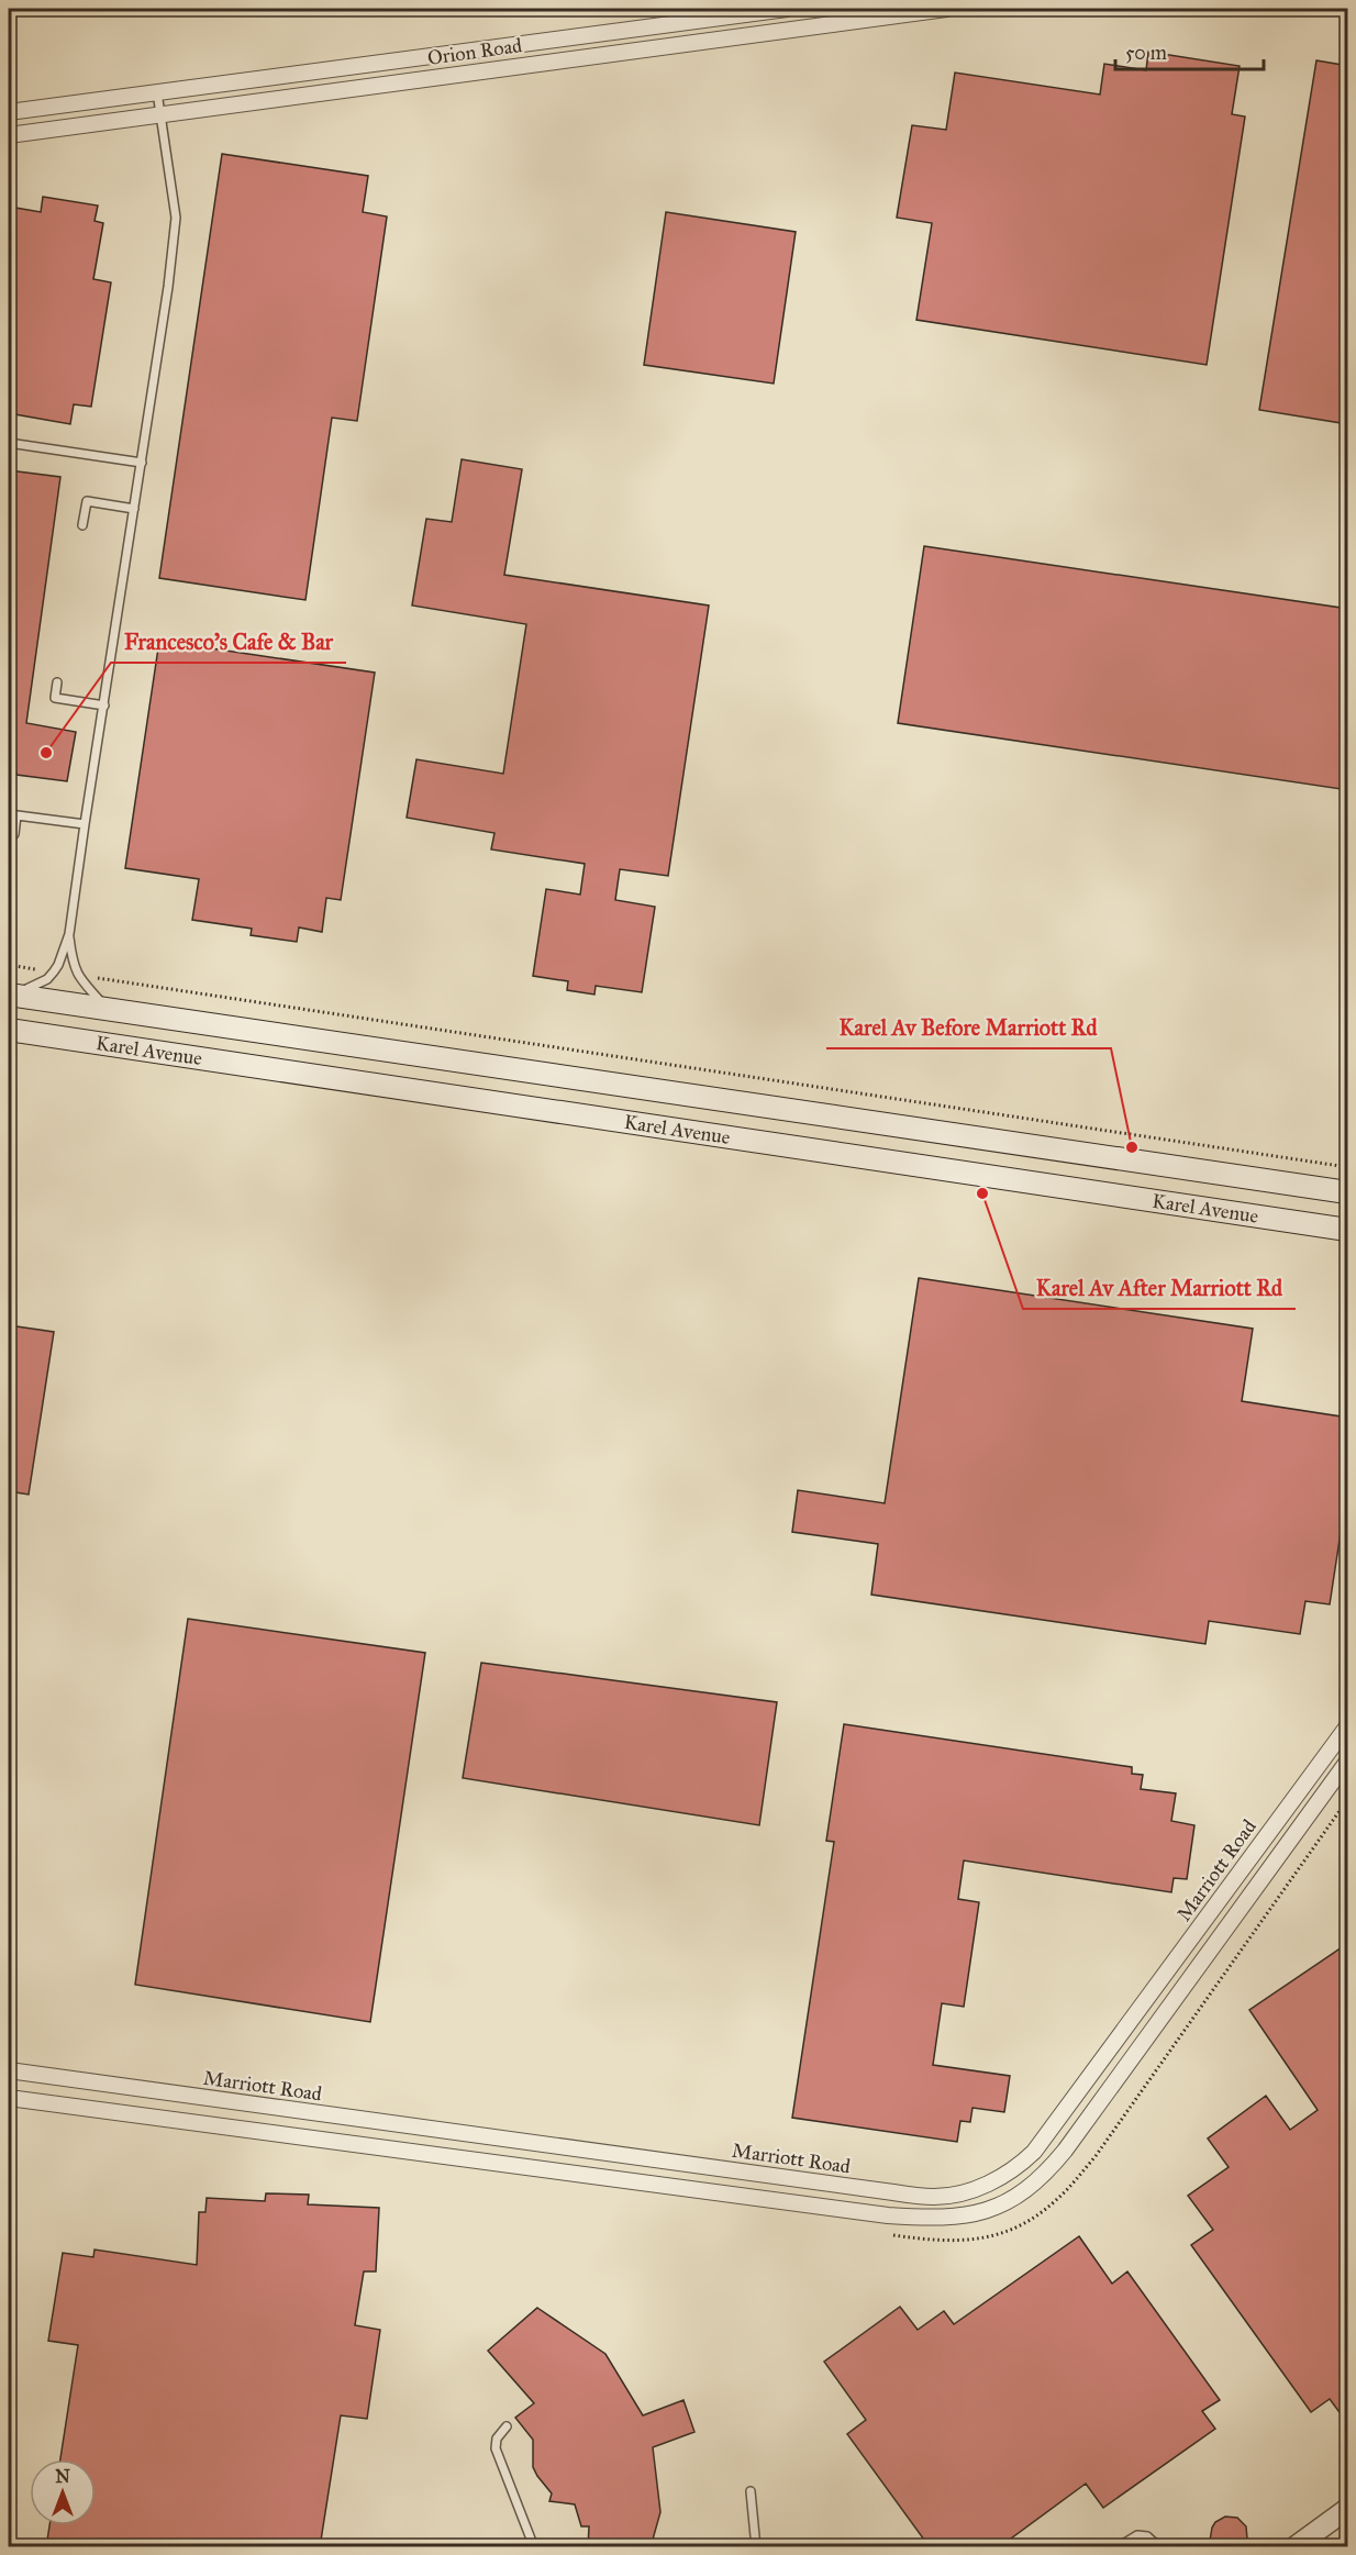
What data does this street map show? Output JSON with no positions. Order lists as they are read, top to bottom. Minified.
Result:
{"streets":{"main road":["Karel Avenue"],"street":["Orion Road","Marriott Road"]},"places":["Francesco's Cafe & Bar","Karel Av Before Marriott Rd","Karel Av After Marriott Rd"],"scale_bar":"50 m","north":"top"}
